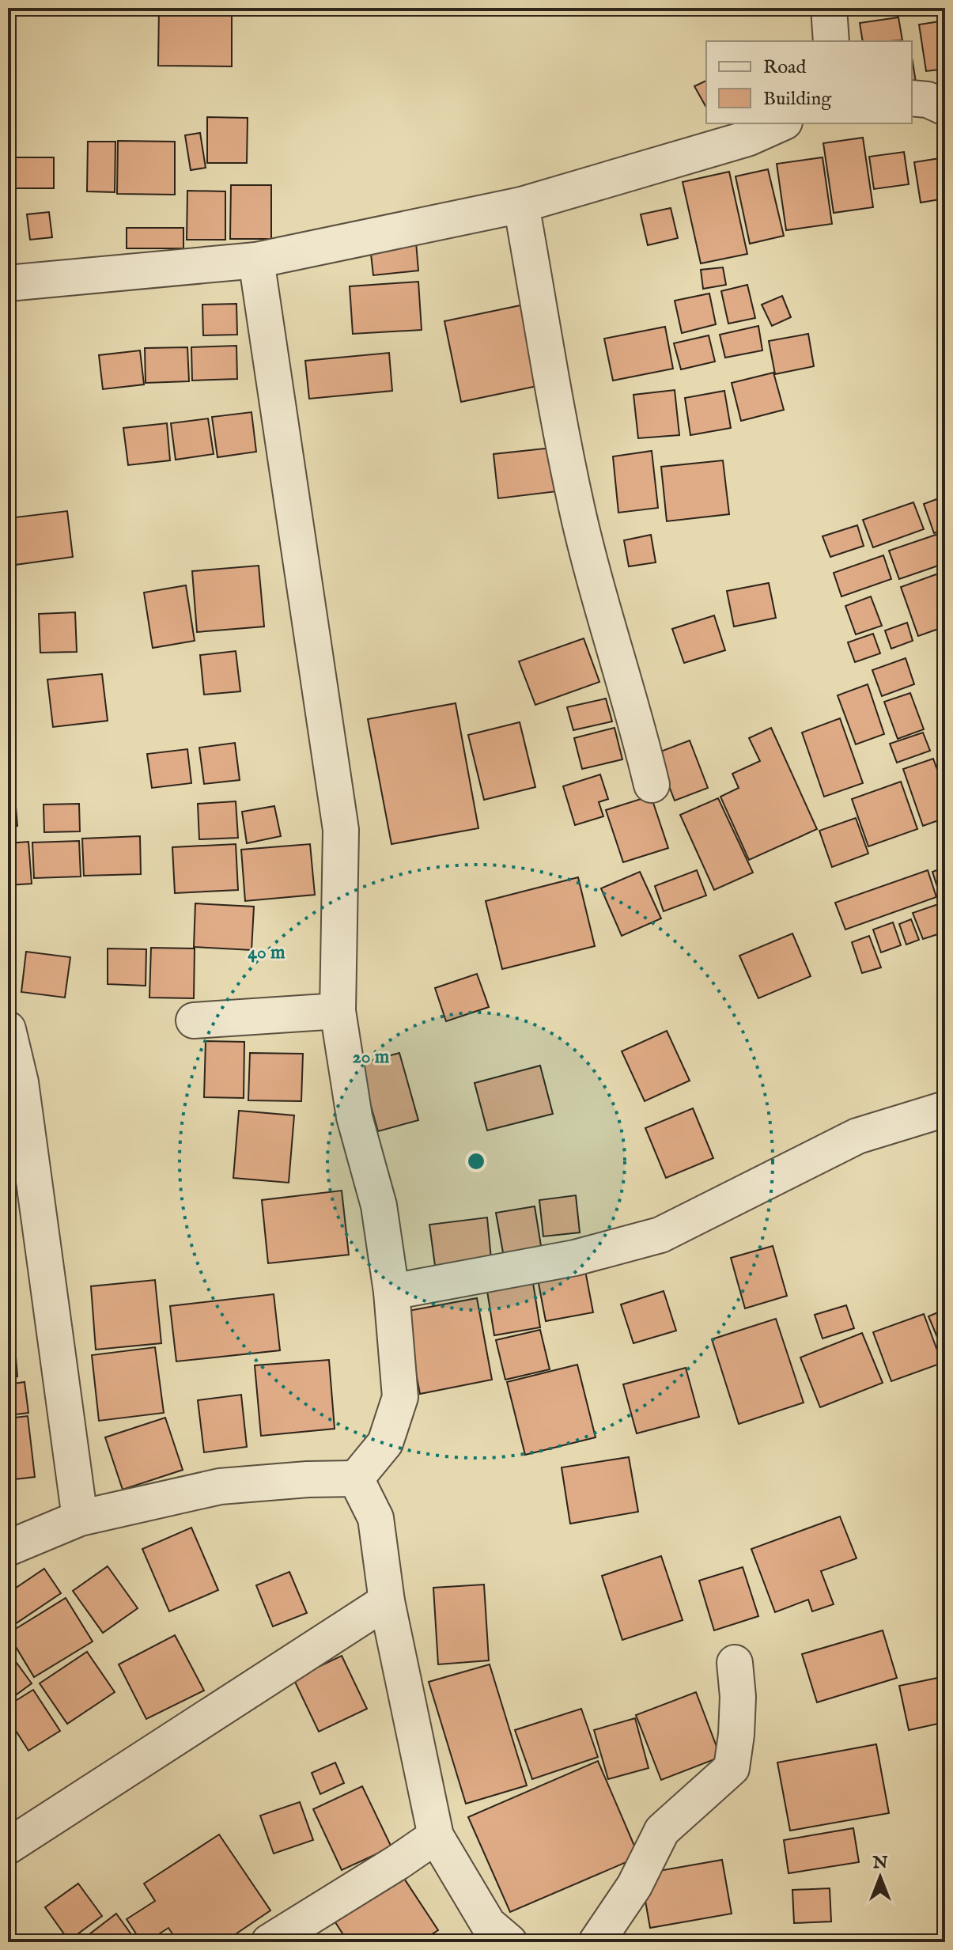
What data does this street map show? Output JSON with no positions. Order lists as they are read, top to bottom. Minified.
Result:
{"legend":["Road","Building"],"north":"top","rings":["40 m","20 m"]}
